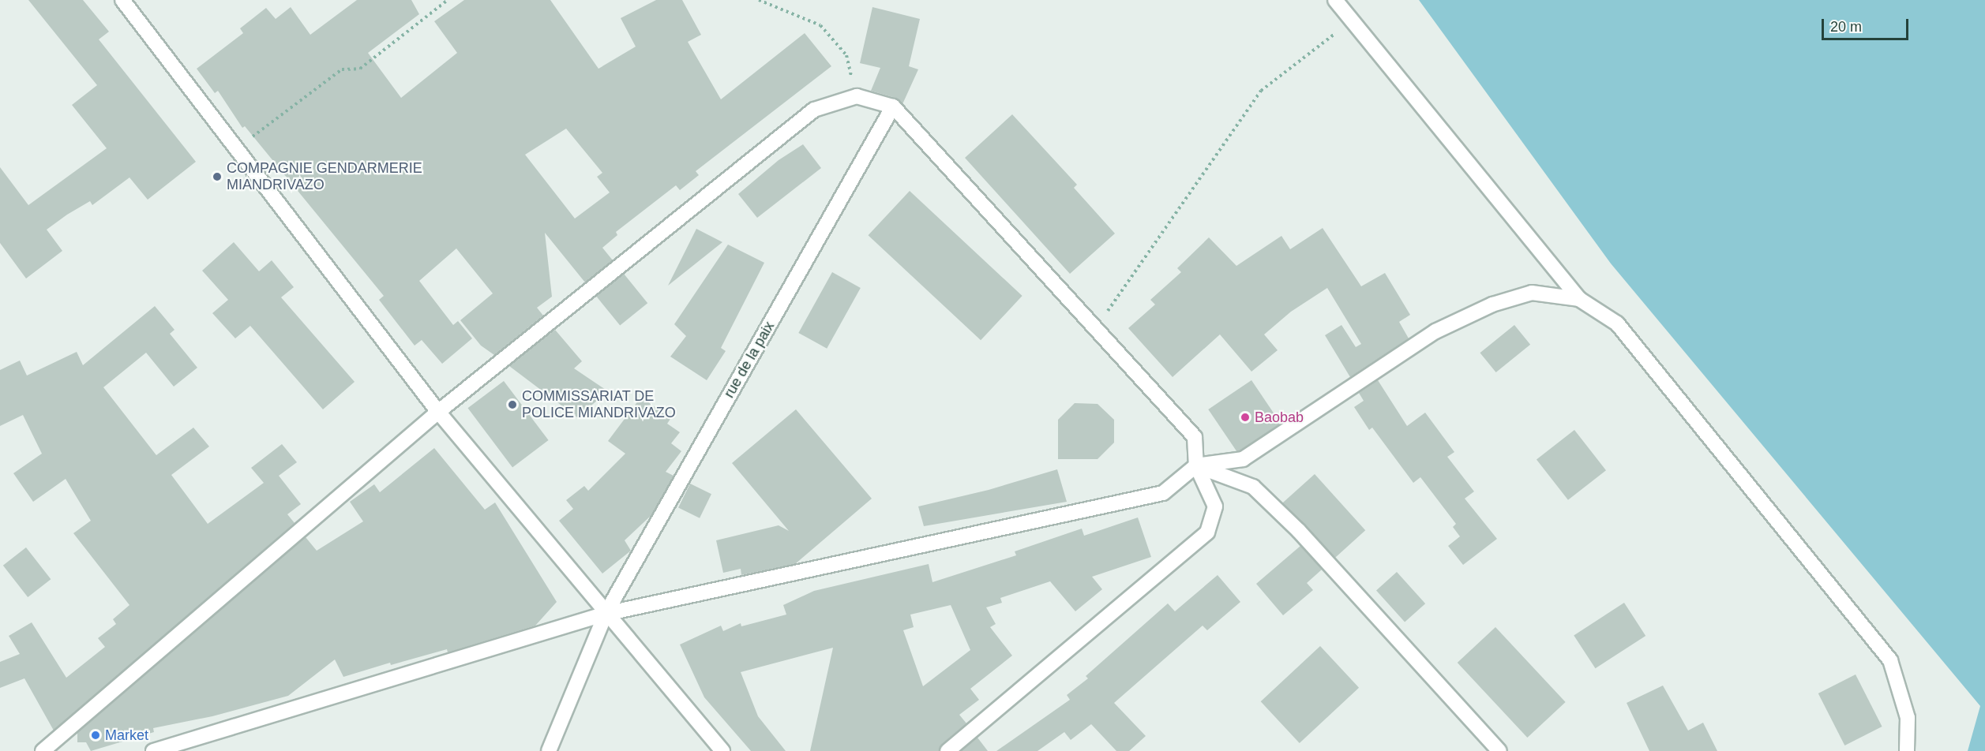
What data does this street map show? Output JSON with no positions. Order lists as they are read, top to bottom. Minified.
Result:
{"streets":{"street":["rue de la paix"]},"places":["COMPAGNIE GENDARMERIE MIANDRIVAZO","COMMISSARIAT DE POLICE MIANDRIVAZO","Baobab","Market"],"scale_bar":"20 m"}
